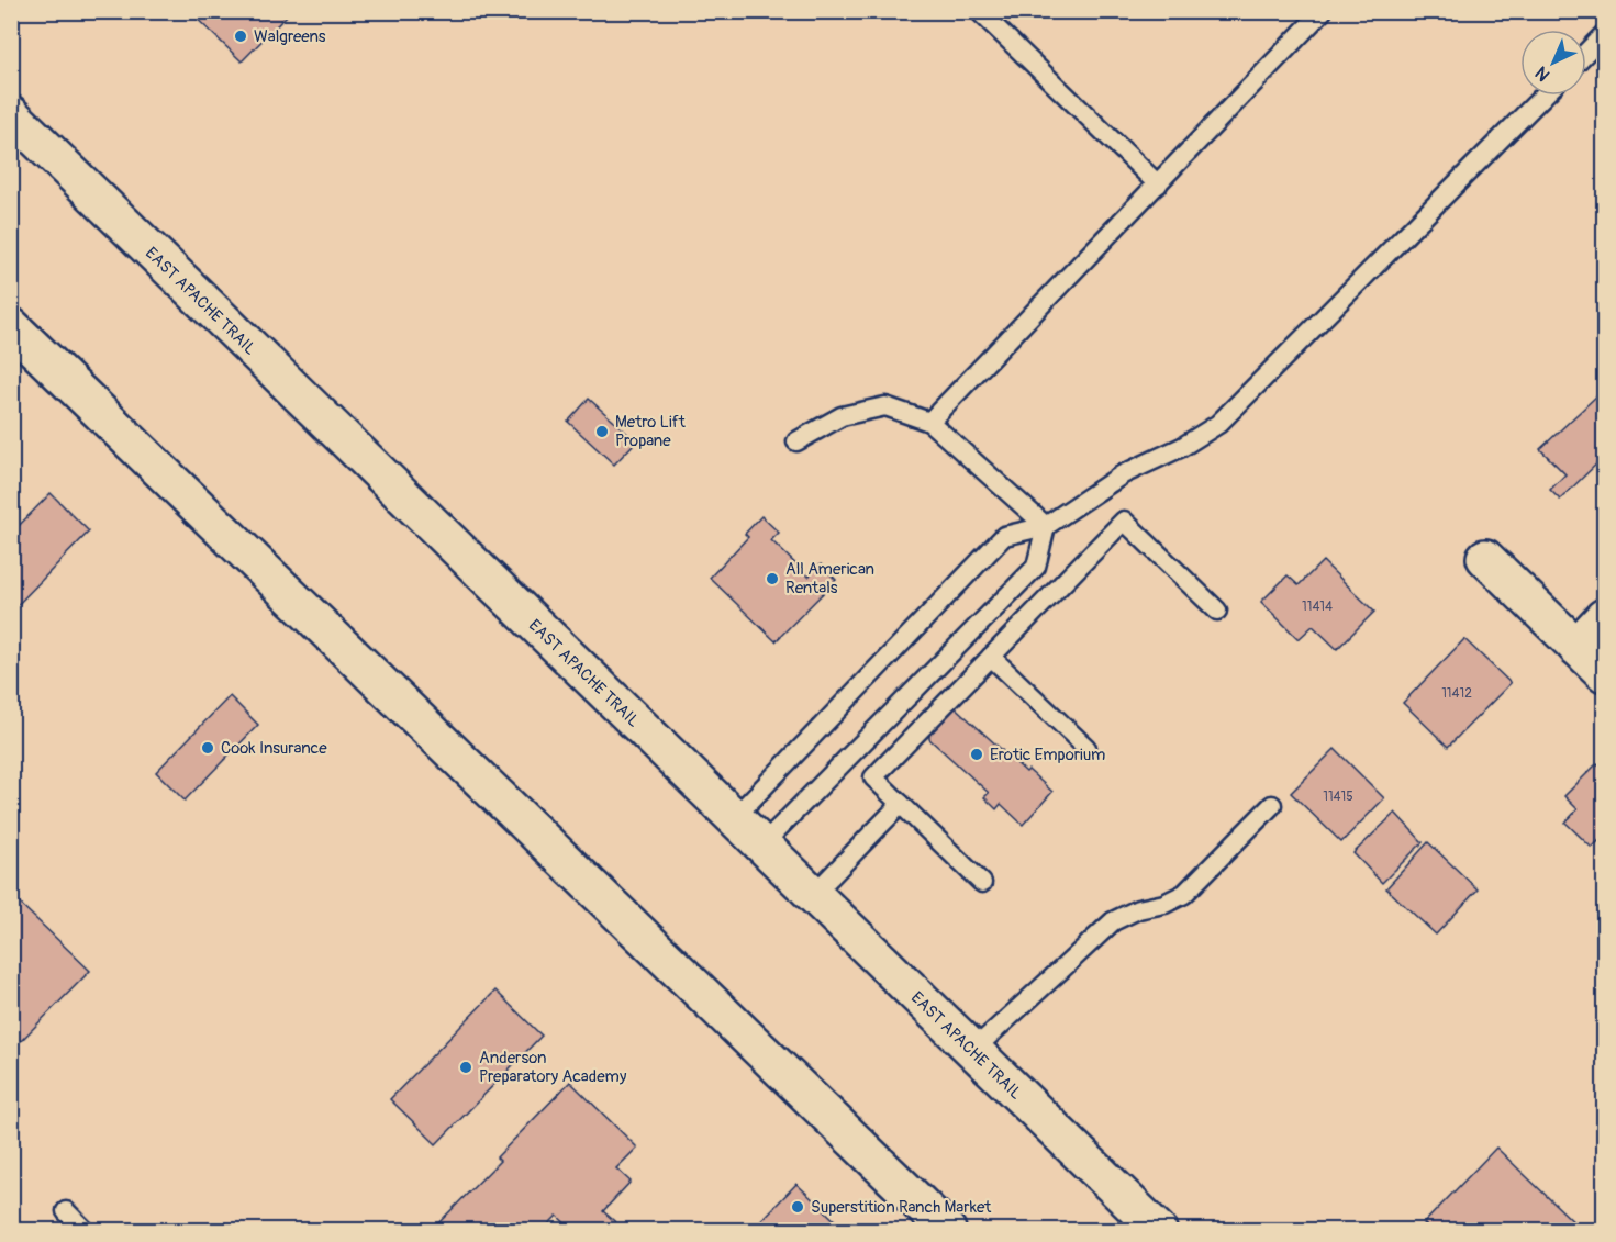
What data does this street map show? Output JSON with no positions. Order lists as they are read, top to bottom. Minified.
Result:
{"streets":{"main road":["EAST APACHE TRAIL"]},"places":["Walgreens","Metro Lift Propane","All American Rentals","Cook Insurance","Erotic Emporium","Anderson Preparatory Academy","Superstition Ranch Market"],"house_numbers":["11414","11412","11415"],"north":"bottom left"}
